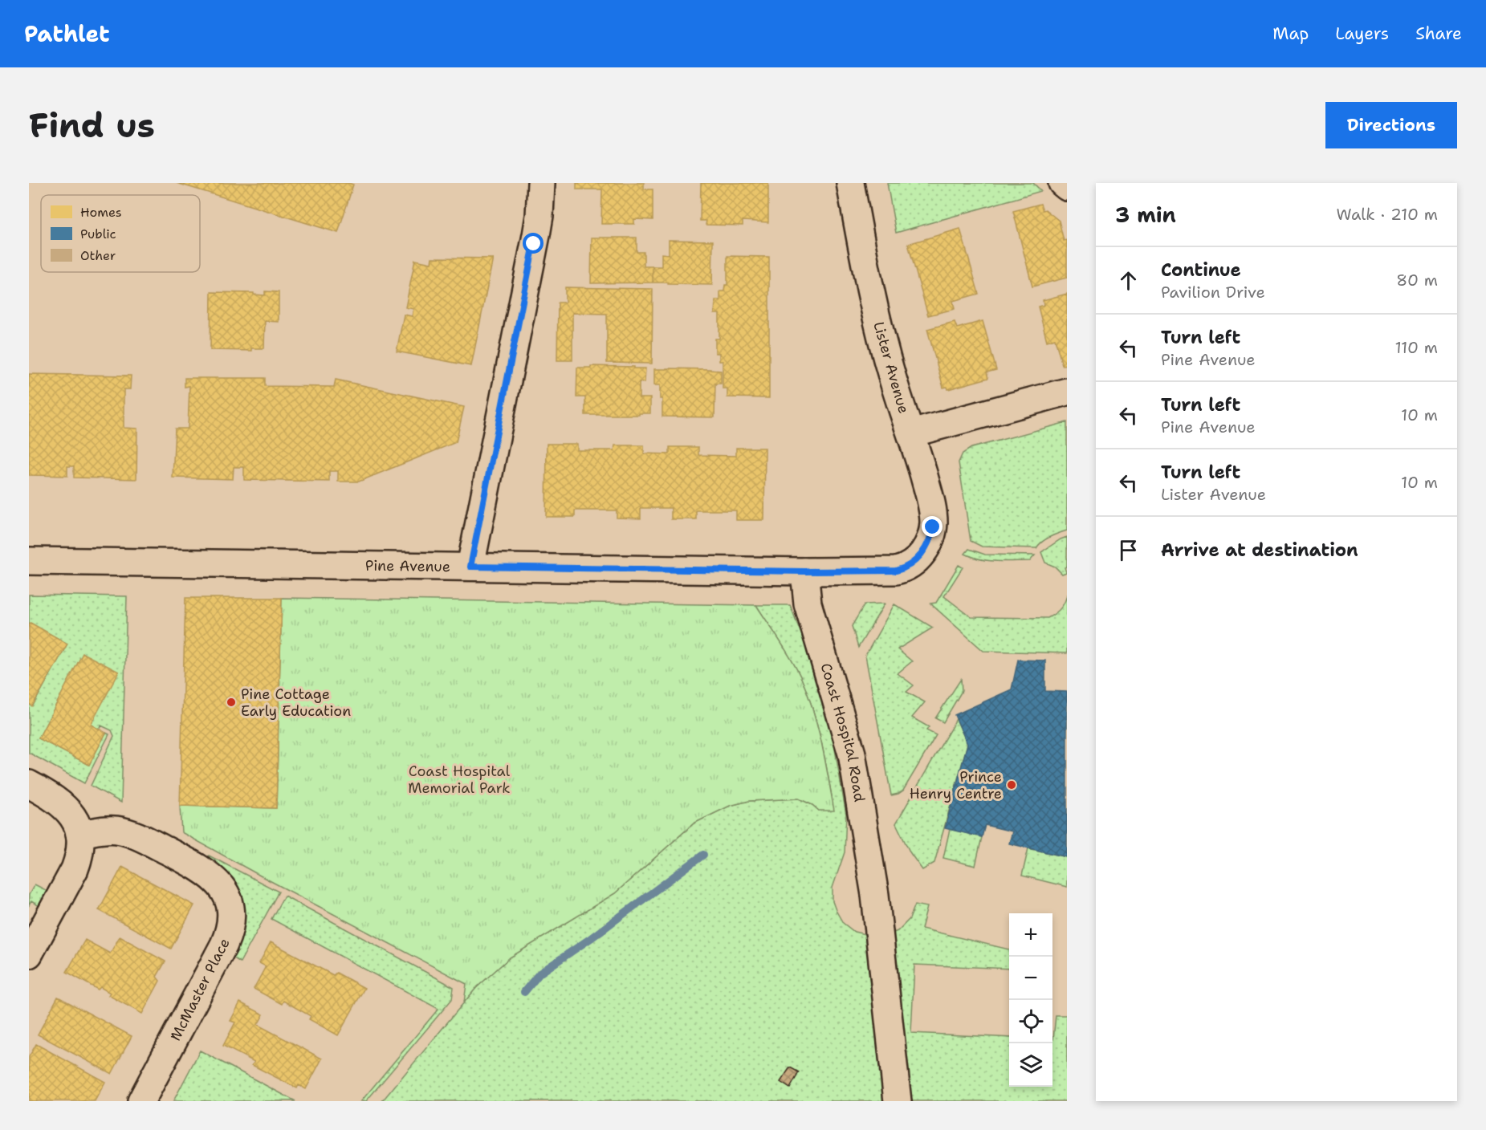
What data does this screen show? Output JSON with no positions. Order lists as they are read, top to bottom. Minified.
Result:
{"streets":{"street":["Lister Avenue","Pine Avenue","Coast Hospital Road","McMaster Place"]},"crossings":[["Lister Avenue","Pine Avenue"],["Pine Avenue","Coast Hospital Road"]],"parks":["Coast Hospital Memorial Park"],"places":["Pine Cottage Early Education","Prince Henry Centre"],"legend":["Homes","Public","Other"],"page":{"header":"Pathlet","nav":["Map","Layers","Share"],"buttons":"Directions","title":"Find us","heading":["3 min","Walk · 210 m"],"list":[["Continue","Pavilion Drive","80 m"],["Turn left","Pine Avenue","110 m"],["Turn left","Pine Avenue","10 m"],["Turn left","Lister Avenue","10 m"],"Arrive at destination"],"map_buttons":["+","−"]}}
